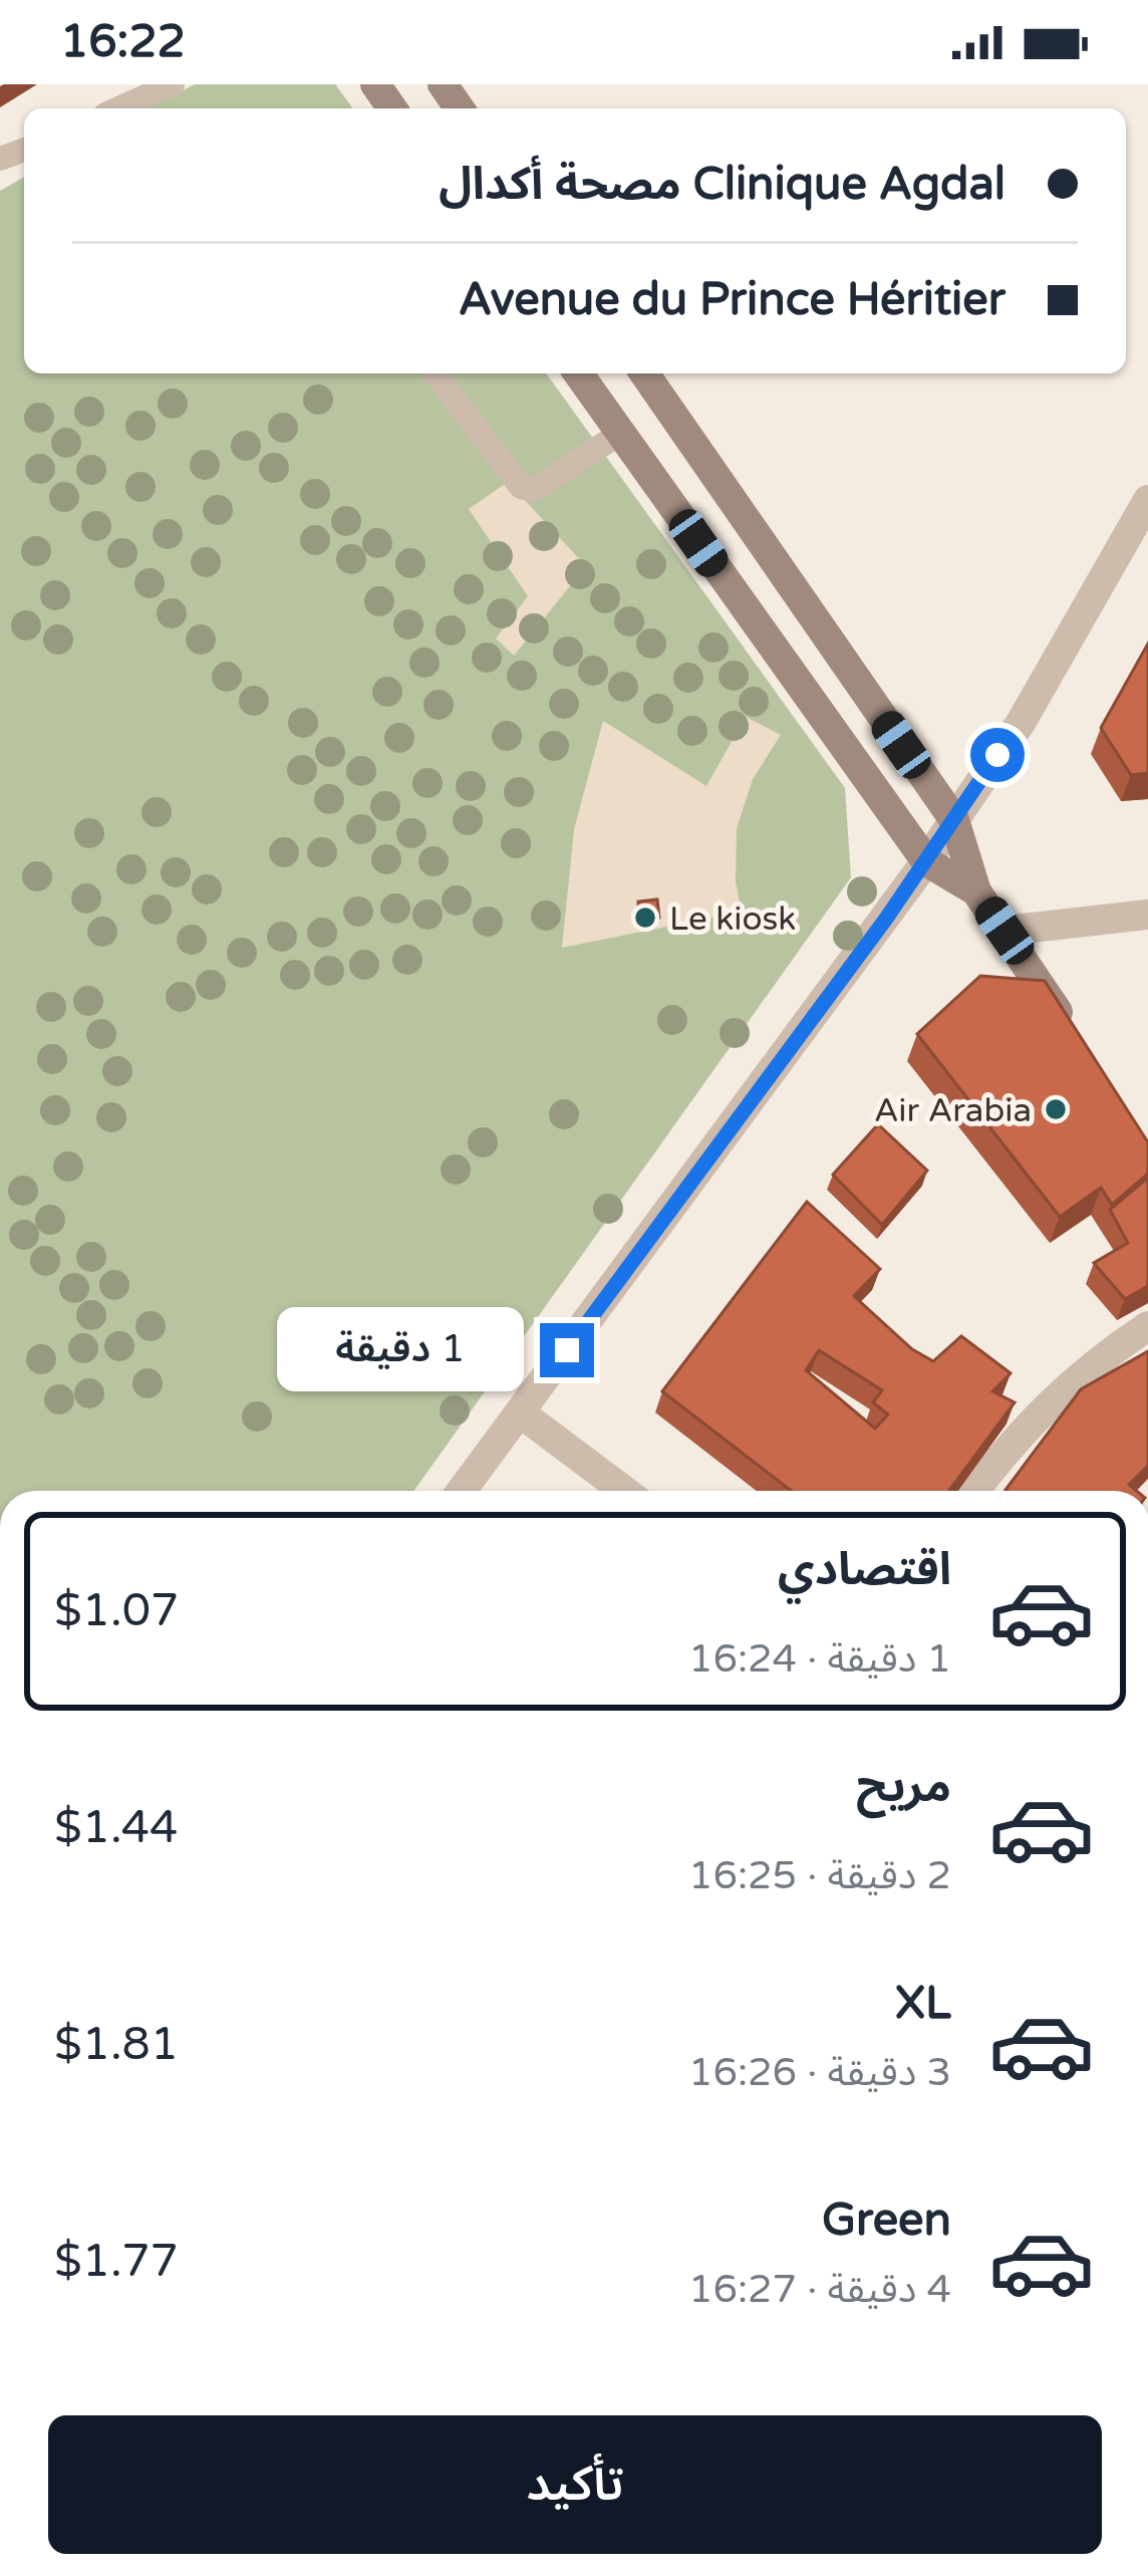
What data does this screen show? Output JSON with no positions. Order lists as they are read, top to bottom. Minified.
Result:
{"places":["Le kiosk","Air Arabia"],"page":{"status":"16:22","banner":["Clinique Agdal مصحة أكدال","Avenue du Prince Héritier"],"bubble":"1 دقيقة","list":[{"name":"اقتصادي","note":"1 دقيقة · 16:24","value":"$1.07"},{"name":"مريح","note":"2 دقيقة · 16:25","value":"$1.44"},{"name":"XL","note":"3 دقيقة · 16:26","value":"$1.81"},{"name":"Green","note":"4 دقيقة · 16:27","value":"$1.77"}],"buttons":"تأكيد"}}
